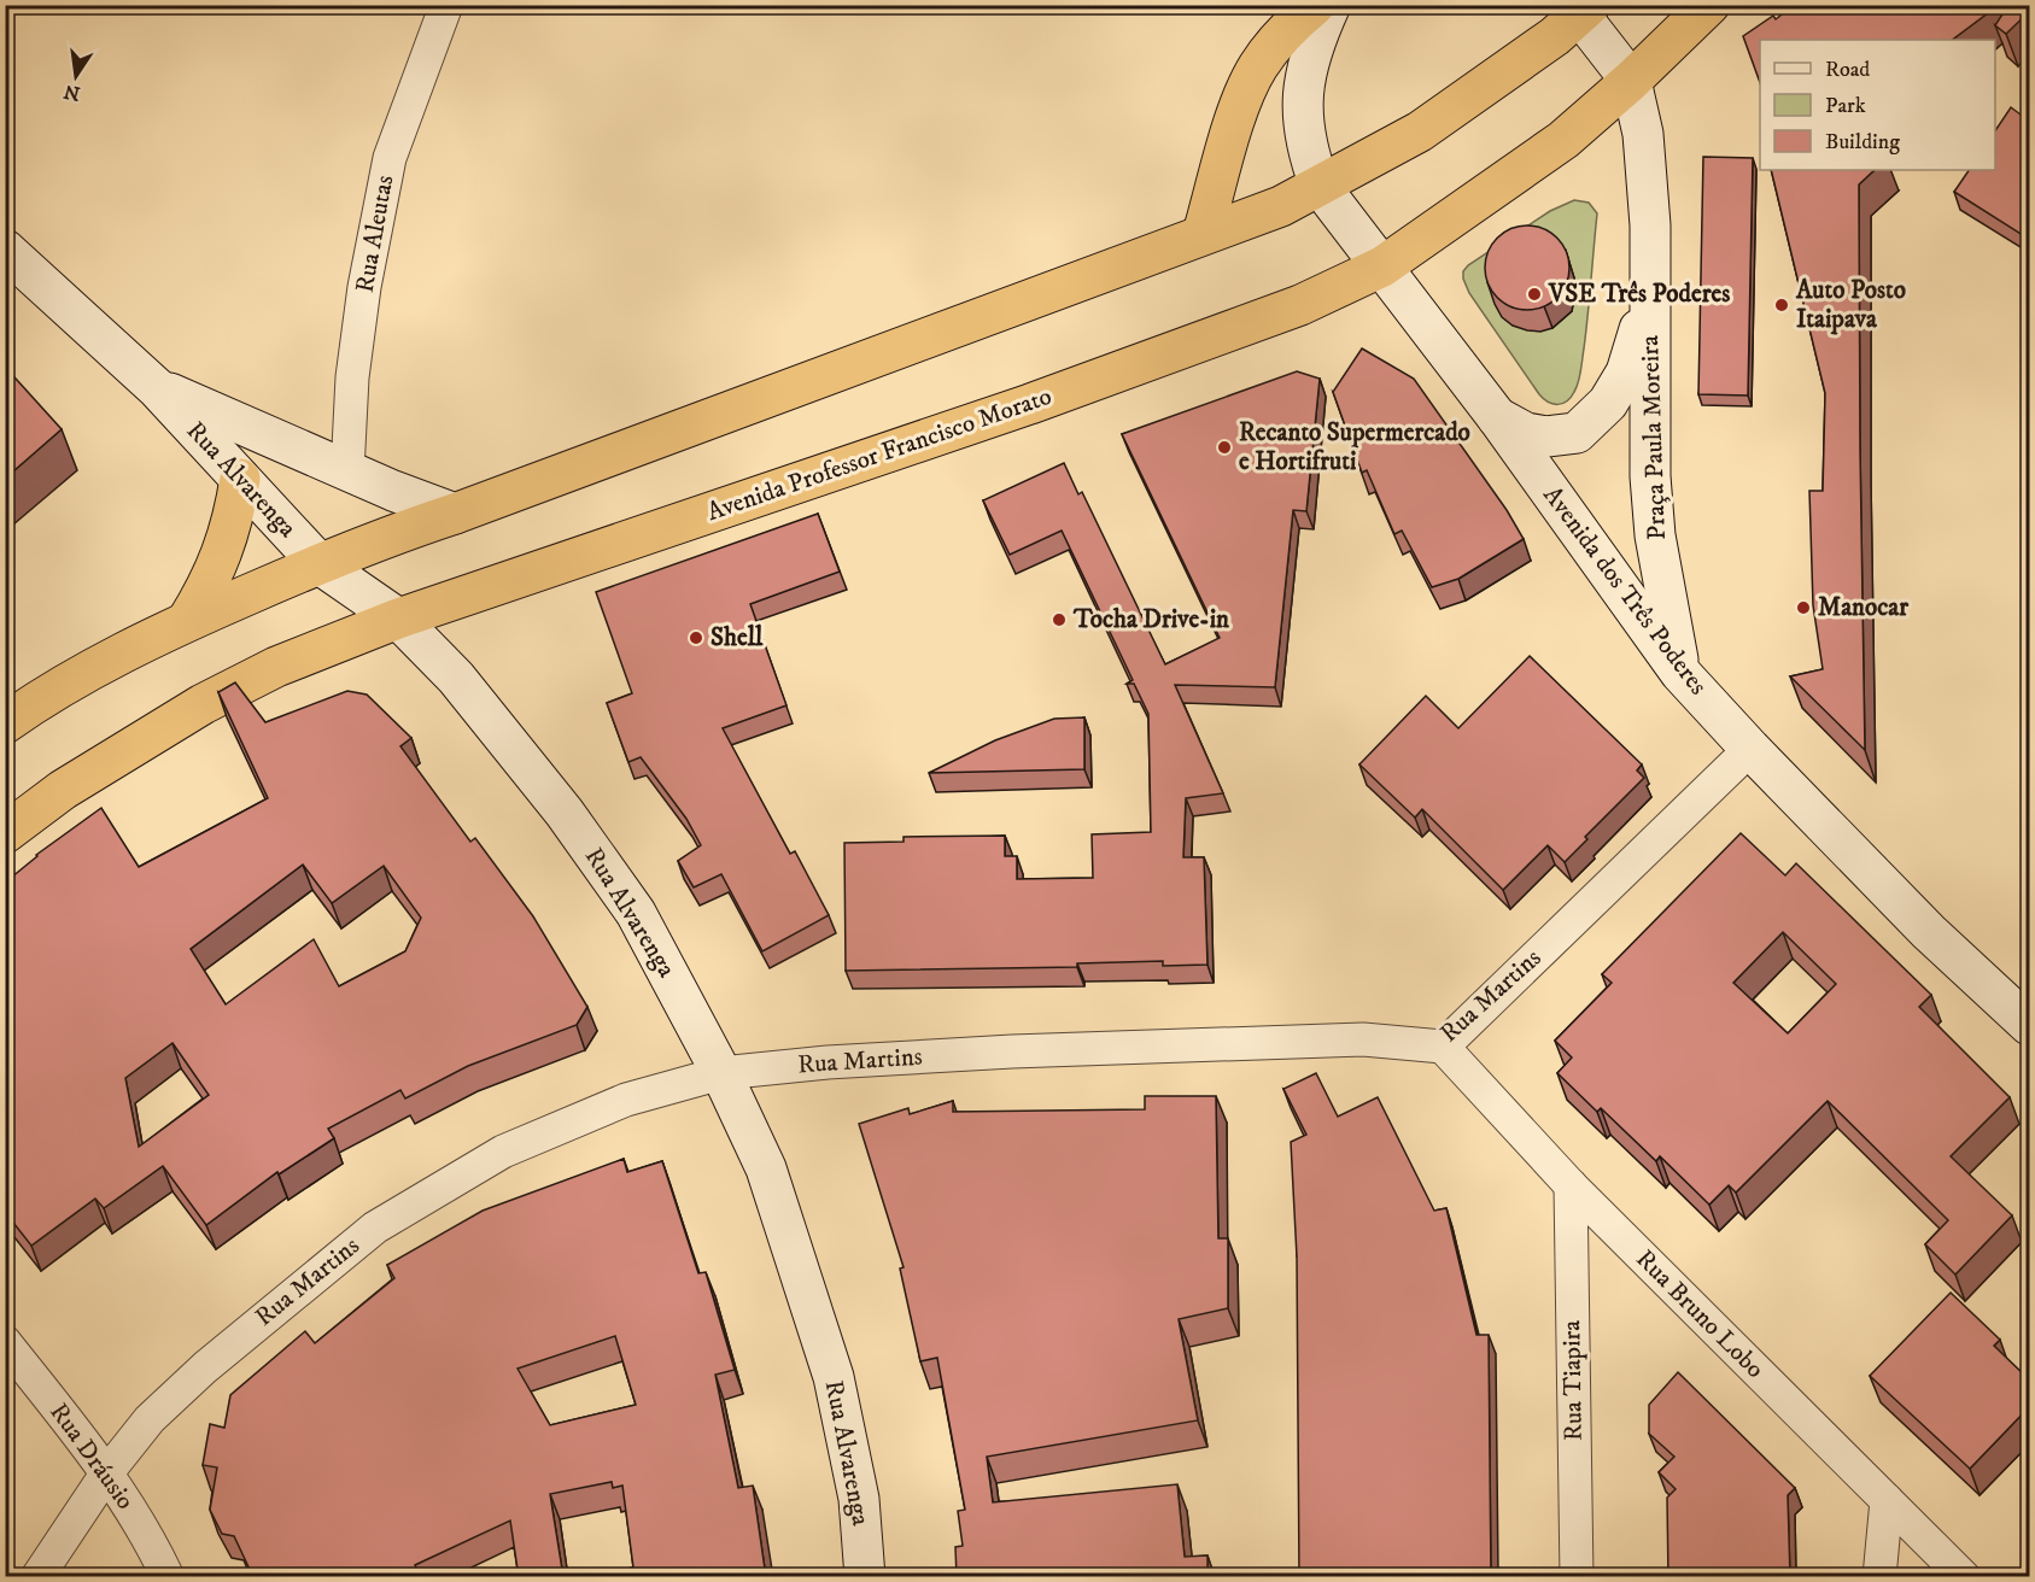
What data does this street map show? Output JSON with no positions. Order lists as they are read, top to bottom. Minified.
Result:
{"streets":{"highway":["Avenida Professor Francisco Morato"],"main road":["Praça Paula Moreira","Rua Alvarenga","Avenida dos Três Poderes"],"street":["Rua Aleutas","Rua Martins","Rua Bruno Lobo","Rua Tiapira","Rua Dráusio"]},"crossings":[["Rua Aleutas","Rua Alvarenga"],["Praça Paula Moreira","Avenida Professor Francisco Morato"],["Praça Paula Moreira","Avenida dos Três Poderes"],["Avenida Professor Francisco Morato","Rua Alvarenga"],["Avenida Professor Francisco Morato","Avenida dos Três Poderes"],["Rua Alvarenga","Rua Martins"],["Avenida dos Três Poderes","Rua Martins"],["Rua Martins","Rua Bruno Lobo"],["Rua Martins","Rua Dráusio"],["Rua Bruno Lobo","Rua Tiapira"]],"places":["VSE Três Poderes","Auto Posto Itaipava","Recanto Supermercado e Hortifruti","Manocar","Tocha Drive-in","Shell"],"legend":["Road","Park","Building"],"north":"bottom"}
